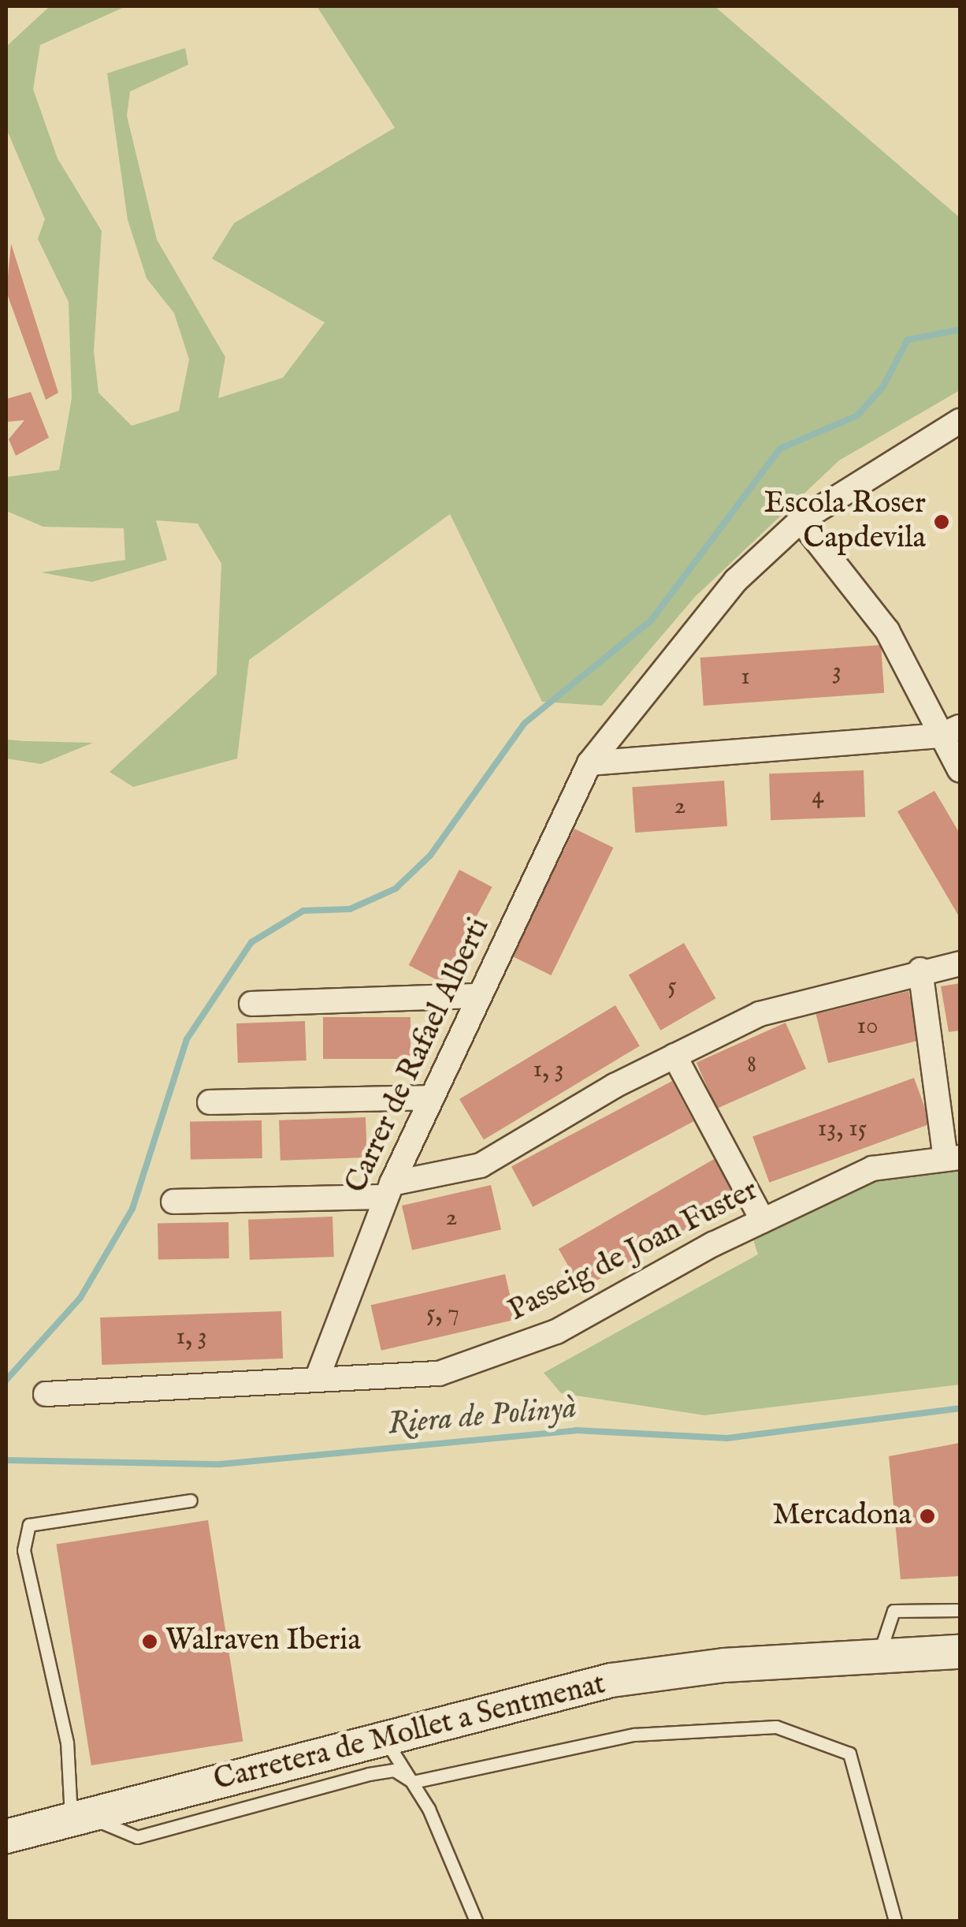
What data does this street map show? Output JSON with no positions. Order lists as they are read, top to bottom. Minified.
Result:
{"streets":{"street":["Carrer de Rafael Alberti","Passeig de Joan Fuster","Carretera de Mollet a Sentmenat"]},"crossings":[["Carrer de Rafael Alberti","Passeig de Joan Fuster"]],"water":["Riera de Polinyà"],"places":["Escola Roser Capdevila","Mercadona","Walraven Iberia"],"house_numbers":["3","1","4","2","5","10","8","1, 3","13, 15","2","5, 7","1, 3"]}
